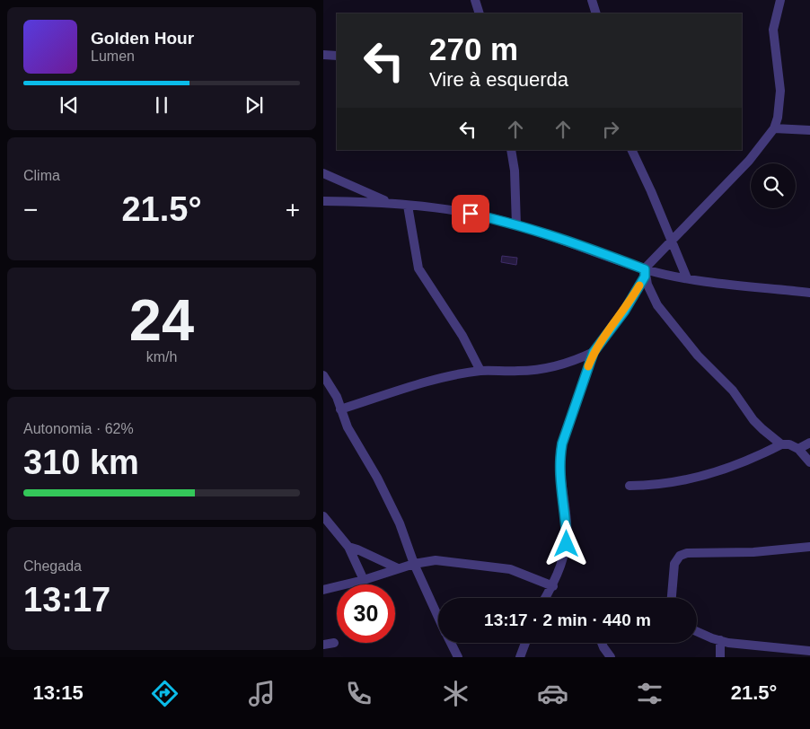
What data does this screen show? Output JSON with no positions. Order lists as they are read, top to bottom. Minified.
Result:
{"page":{"turn":["270 m","Vire à esquerda"],"song":["Golden Hour","Lumen"],"tile":["Clima",["24","km/h"],["Autonomia · 62%","310 km"],["Chegada","13:17"]],"heat":["−","21.5°","+"],"limit":"30","trip":"13:17 · 2 min · 440 m","tabs":["13:15","21.5°"]}}
